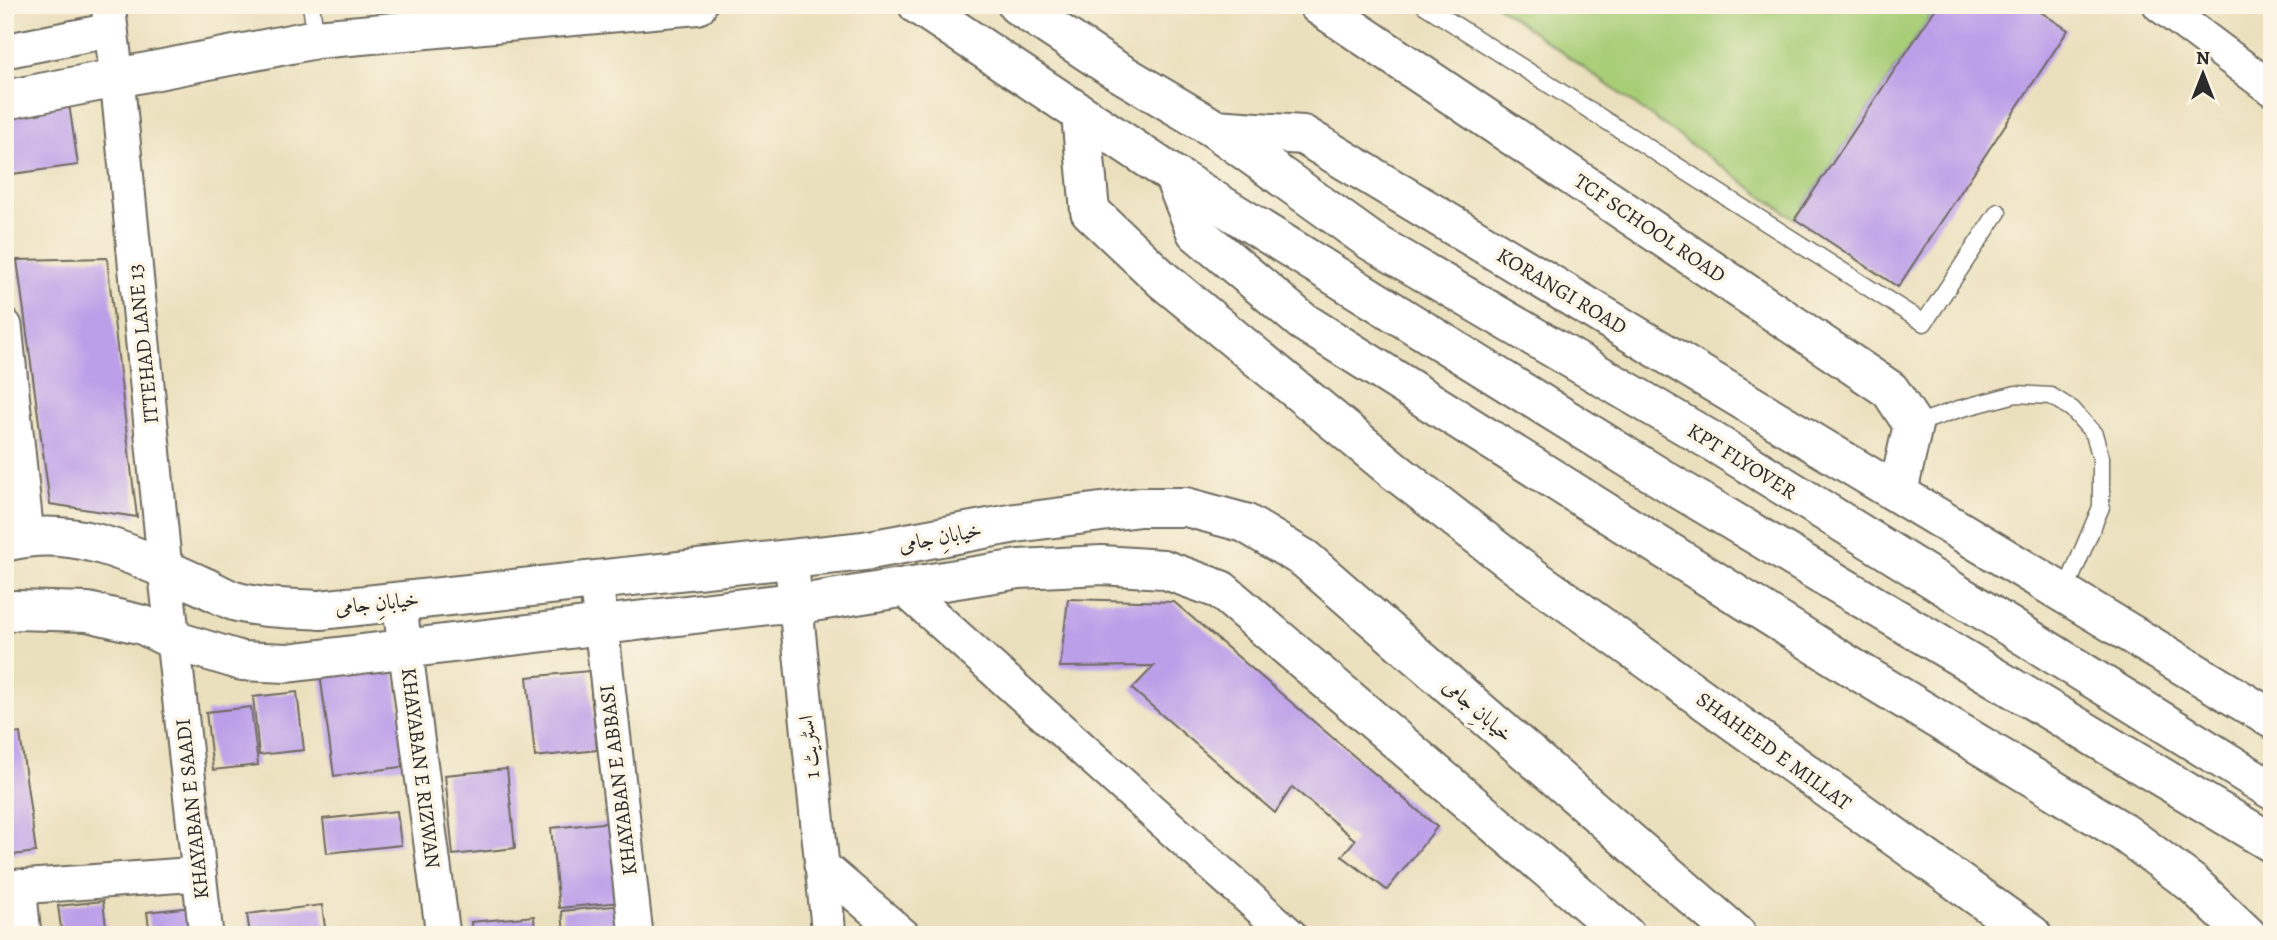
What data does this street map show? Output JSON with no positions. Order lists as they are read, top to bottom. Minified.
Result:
{"streets":{"main road":["TCF SCHOOL ROAD","KORANGI ROAD","KPT FLYOVER","خیابانِ جامی","SHAHEED E MILLAT"],"street":["ITTEHAD LANE 13","اسٹریٹ 1","KHAYABAN E RIZWAN","KHAYABAN E ABBASI","KHAYABAN E SAADI"]},"crossings":[["KORANGI ROAD","KPT FLYOVER"],["ITTEHAD LANE 13","خیابانِ جامی"],["ITTEHAD LANE 13","KHAYABAN E SAADI"],["خیابانِ جامی","اسٹریٹ 1"],["خیابانِ جامی","KHAYABAN E RIZWAN"],["خیابانِ جامی","KHAYABAN E ABBASI"]],"north":"top"}
